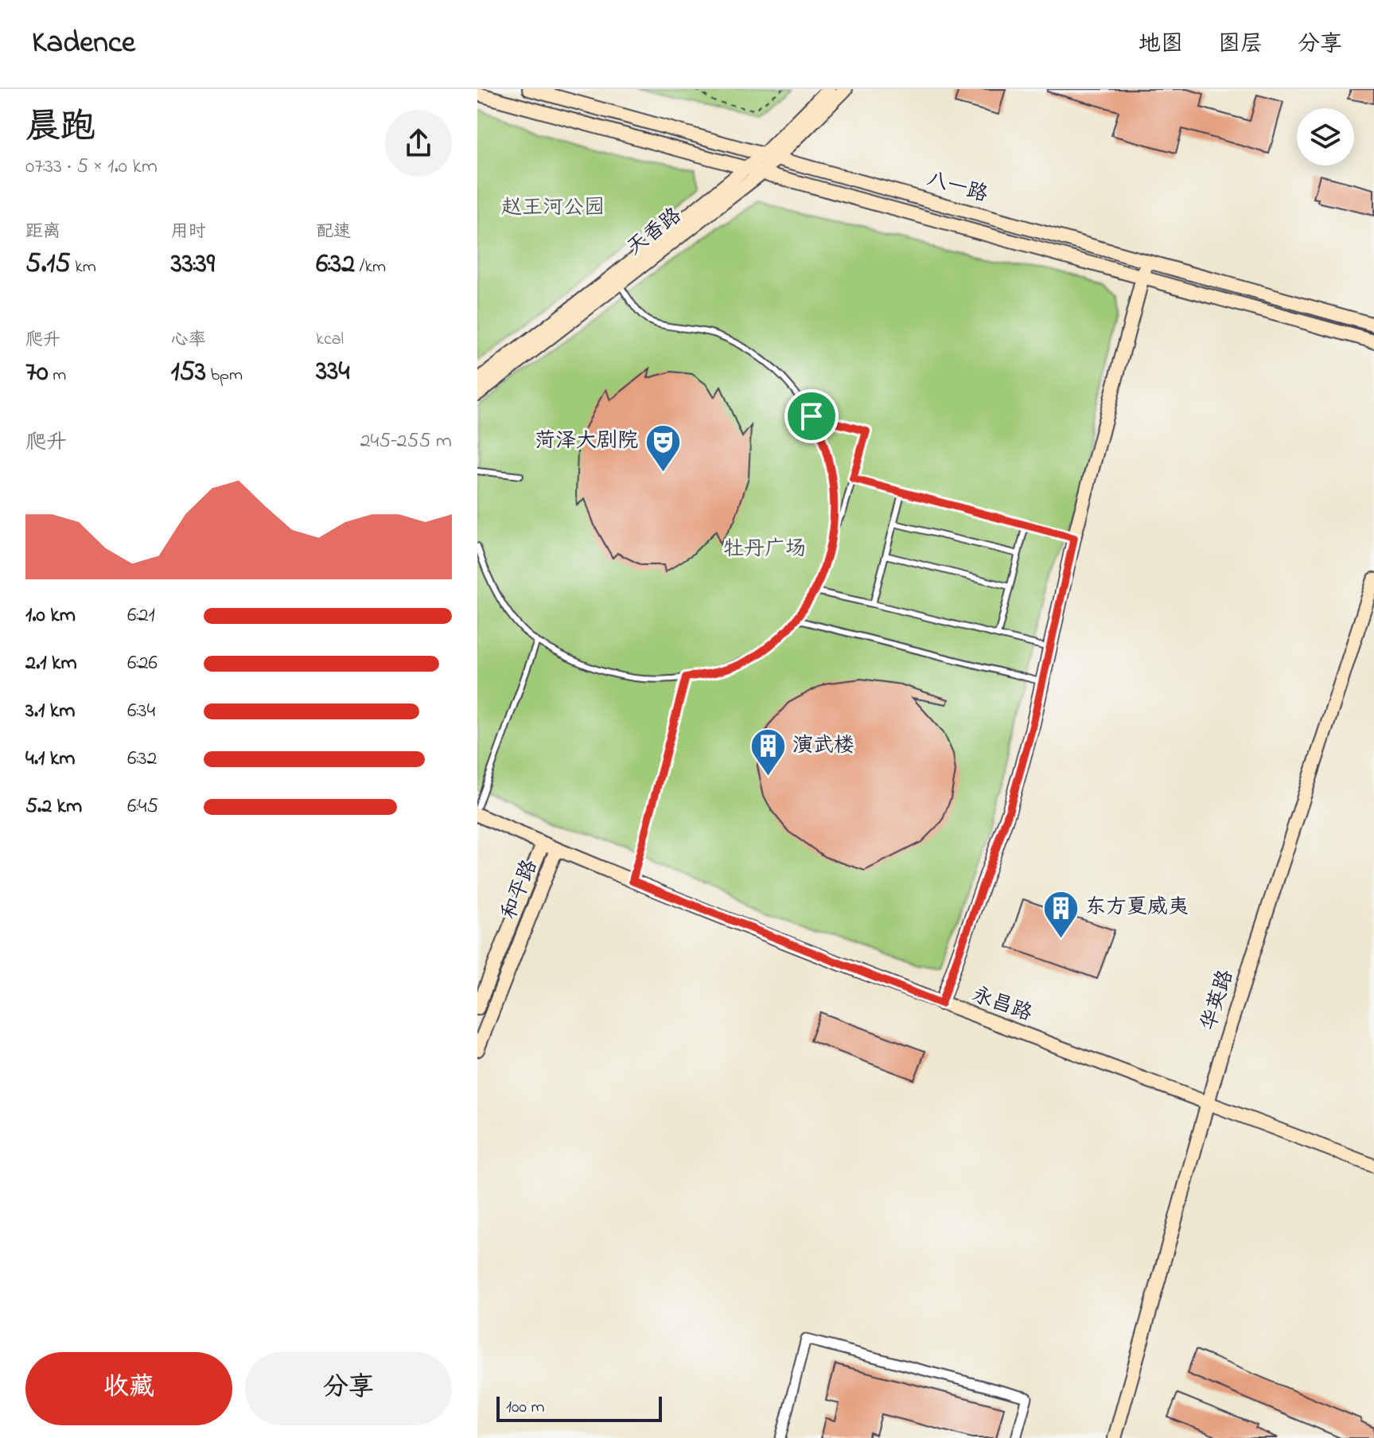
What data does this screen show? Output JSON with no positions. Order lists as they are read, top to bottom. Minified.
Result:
{"streets":{"main road":["八一路","天香路","和平路","华英路","永昌路"]},"crossings":[["八一路","天香路"],["和平路","永昌路"],["华英路","永昌路"]],"parks":["赵王河公园","牡丹广场"],"places":{"theatre":["菏泽大剧院"],"building":["演武楼","东方夏威夷"]},"scale_bar":"100 m","page":{"header":"Kadence","nav":["地图","图层","分享"],"heading":["晨跑","07:33 · 5 × 1.0 km"],"stats":[["距离","5.15 km"],["用时","33:39"],["配速","6:32 /km"],["爬升","70 m"],["心率","153 bpm"],["kcal","334"]],"chart":["爬升","245–255 m"],"list":[{"name":"1.0 km","note":"6:21"},{"name":"2.1 km","note":"6:26"},{"name":"3.1 km","note":"6:34"},{"name":"4.1 km","note":"6:32"},{"name":"5.2 km","note":"6:45"}],"buttons":["收藏","分享"],"scale":"100 m"}}
